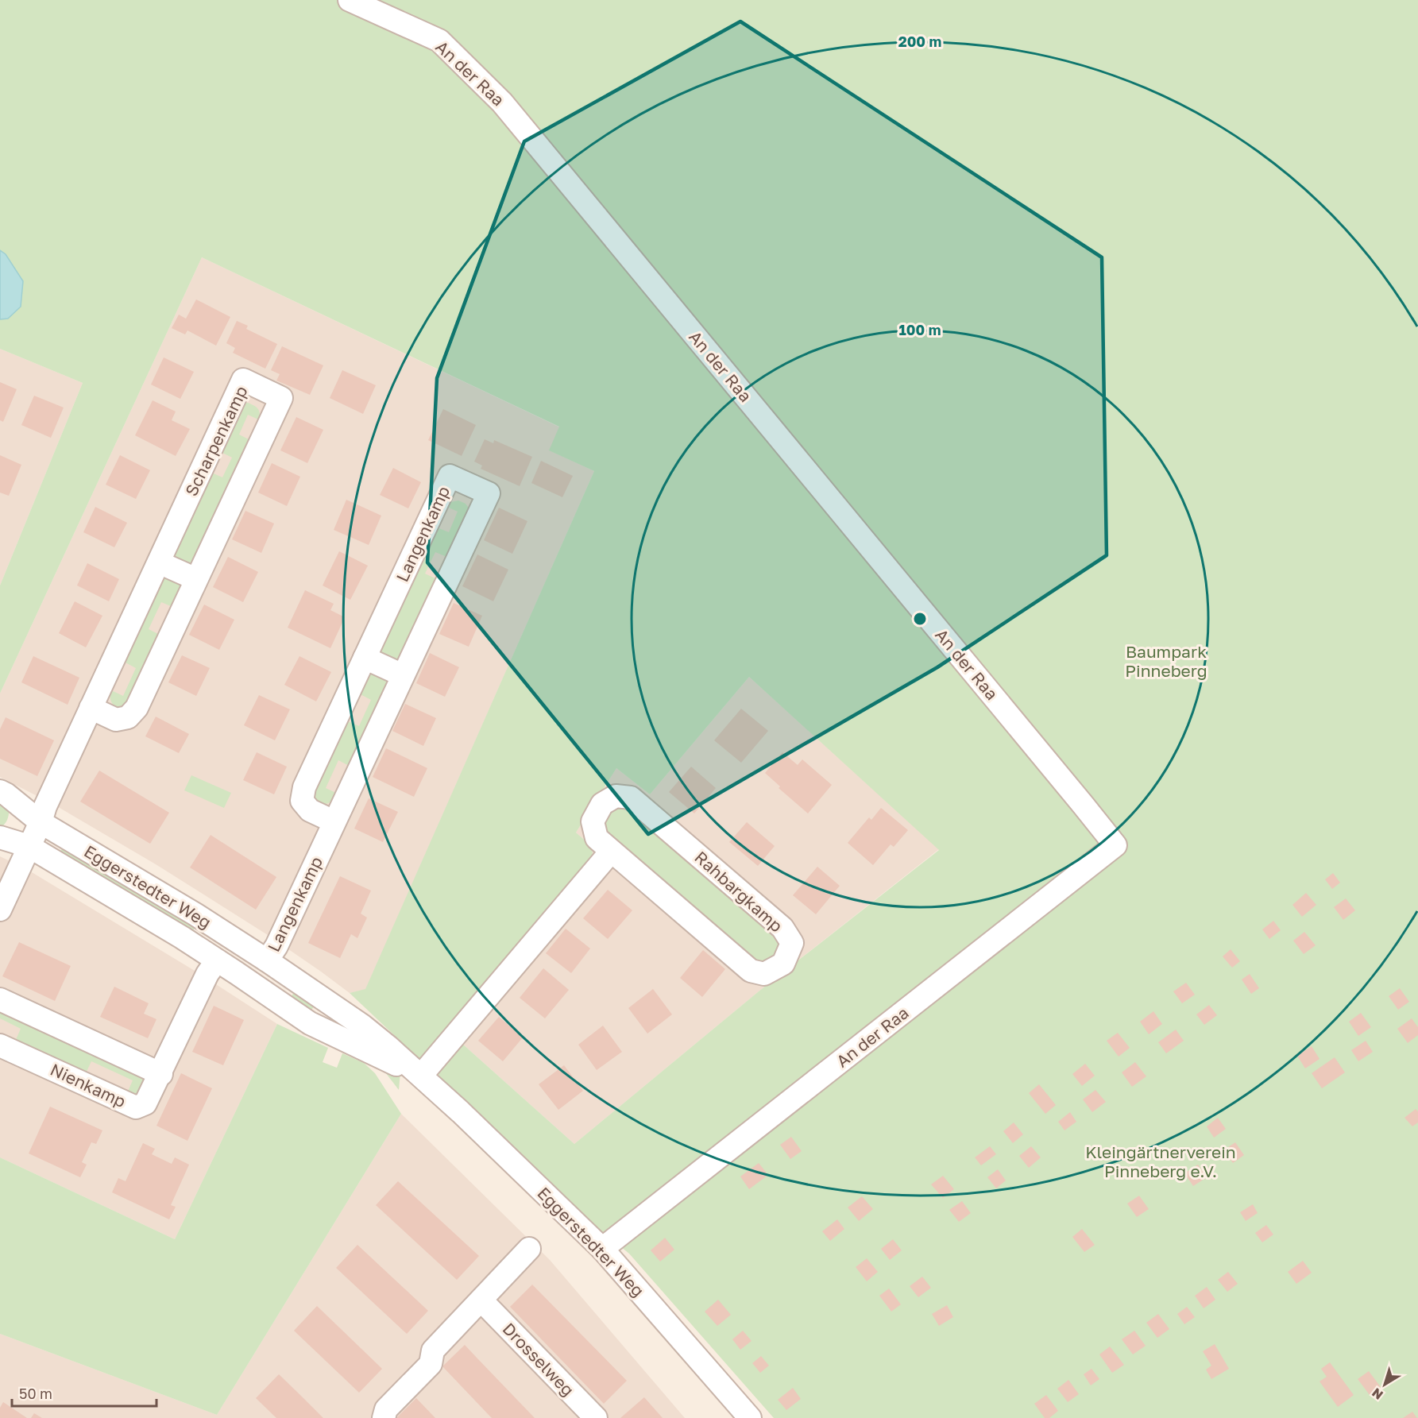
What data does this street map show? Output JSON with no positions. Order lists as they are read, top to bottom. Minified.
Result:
{"streets":{"street":["An der Raa","Scharpenkamp","Langenkamp","Eggerstedter Weg","Rahbargkamp","Nienkamp","Drosselweg"]},"crossings":[["An der Raa","Eggerstedter Weg"],["Scharpenkamp","Eggerstedter Weg"],["Langenkamp","Eggerstedter Weg"],["Eggerstedter Weg","Nienkamp"]],"parks":["Baumpark Pinneberg","Kleingärtnerverein Pinneberg e.V."],"scale_bar":"50 m","north":"bottom left","rings":["200 m","100 m"]}
